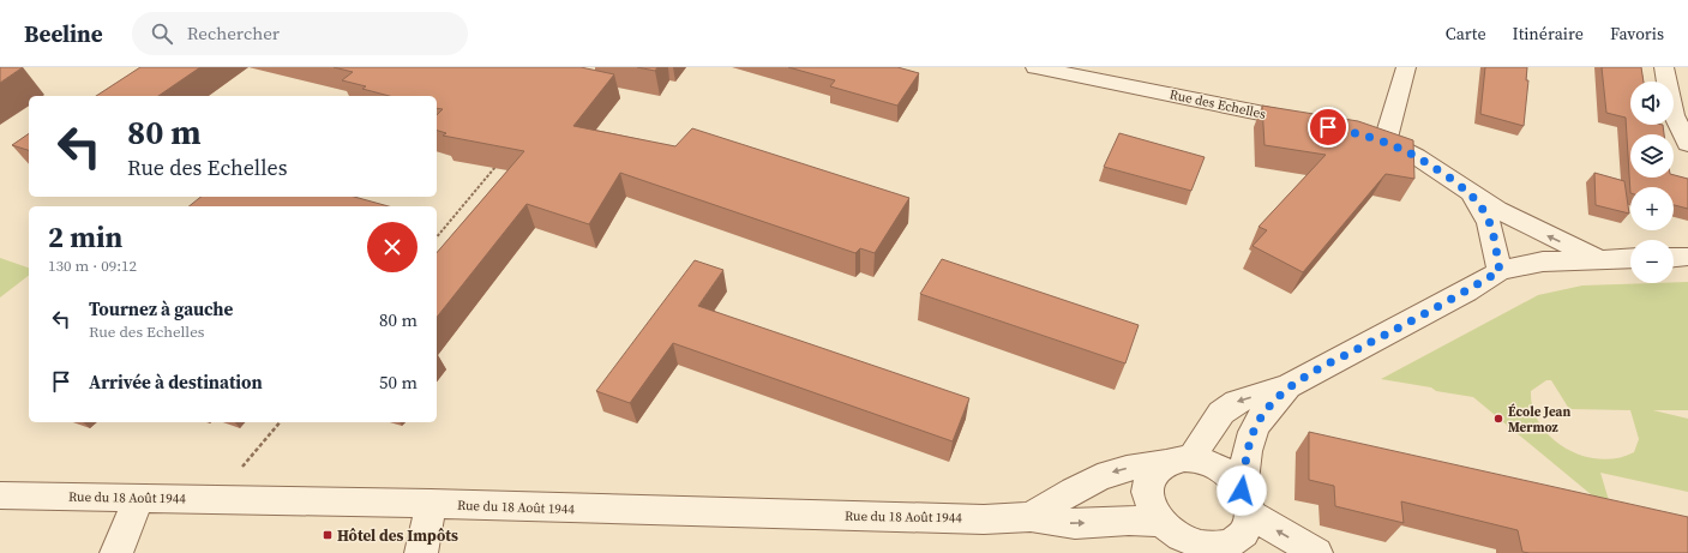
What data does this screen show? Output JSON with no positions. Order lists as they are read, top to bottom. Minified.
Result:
{"streets":{"street":["Rue des Echelles","Rue du 18 Août 1944"]},"places":{"other":["École Jean Mermoz"],"transit":["Hôtel des Impôts"]},"page":{"header":"Beeline","search":"Rechercher","nav":["Carte","Itinéraire","Favoris"],"map_buttons":["+","−"],"turn":["80 m","Rue des Echelles"],"heading":["2 min","130 m · 09:12"],"list":[{"name":"Tournez à gauche","note":"Rue des Echelles","value":"80 m"},{"name":"Arrivée à destination","value":"50 m"}]}}
